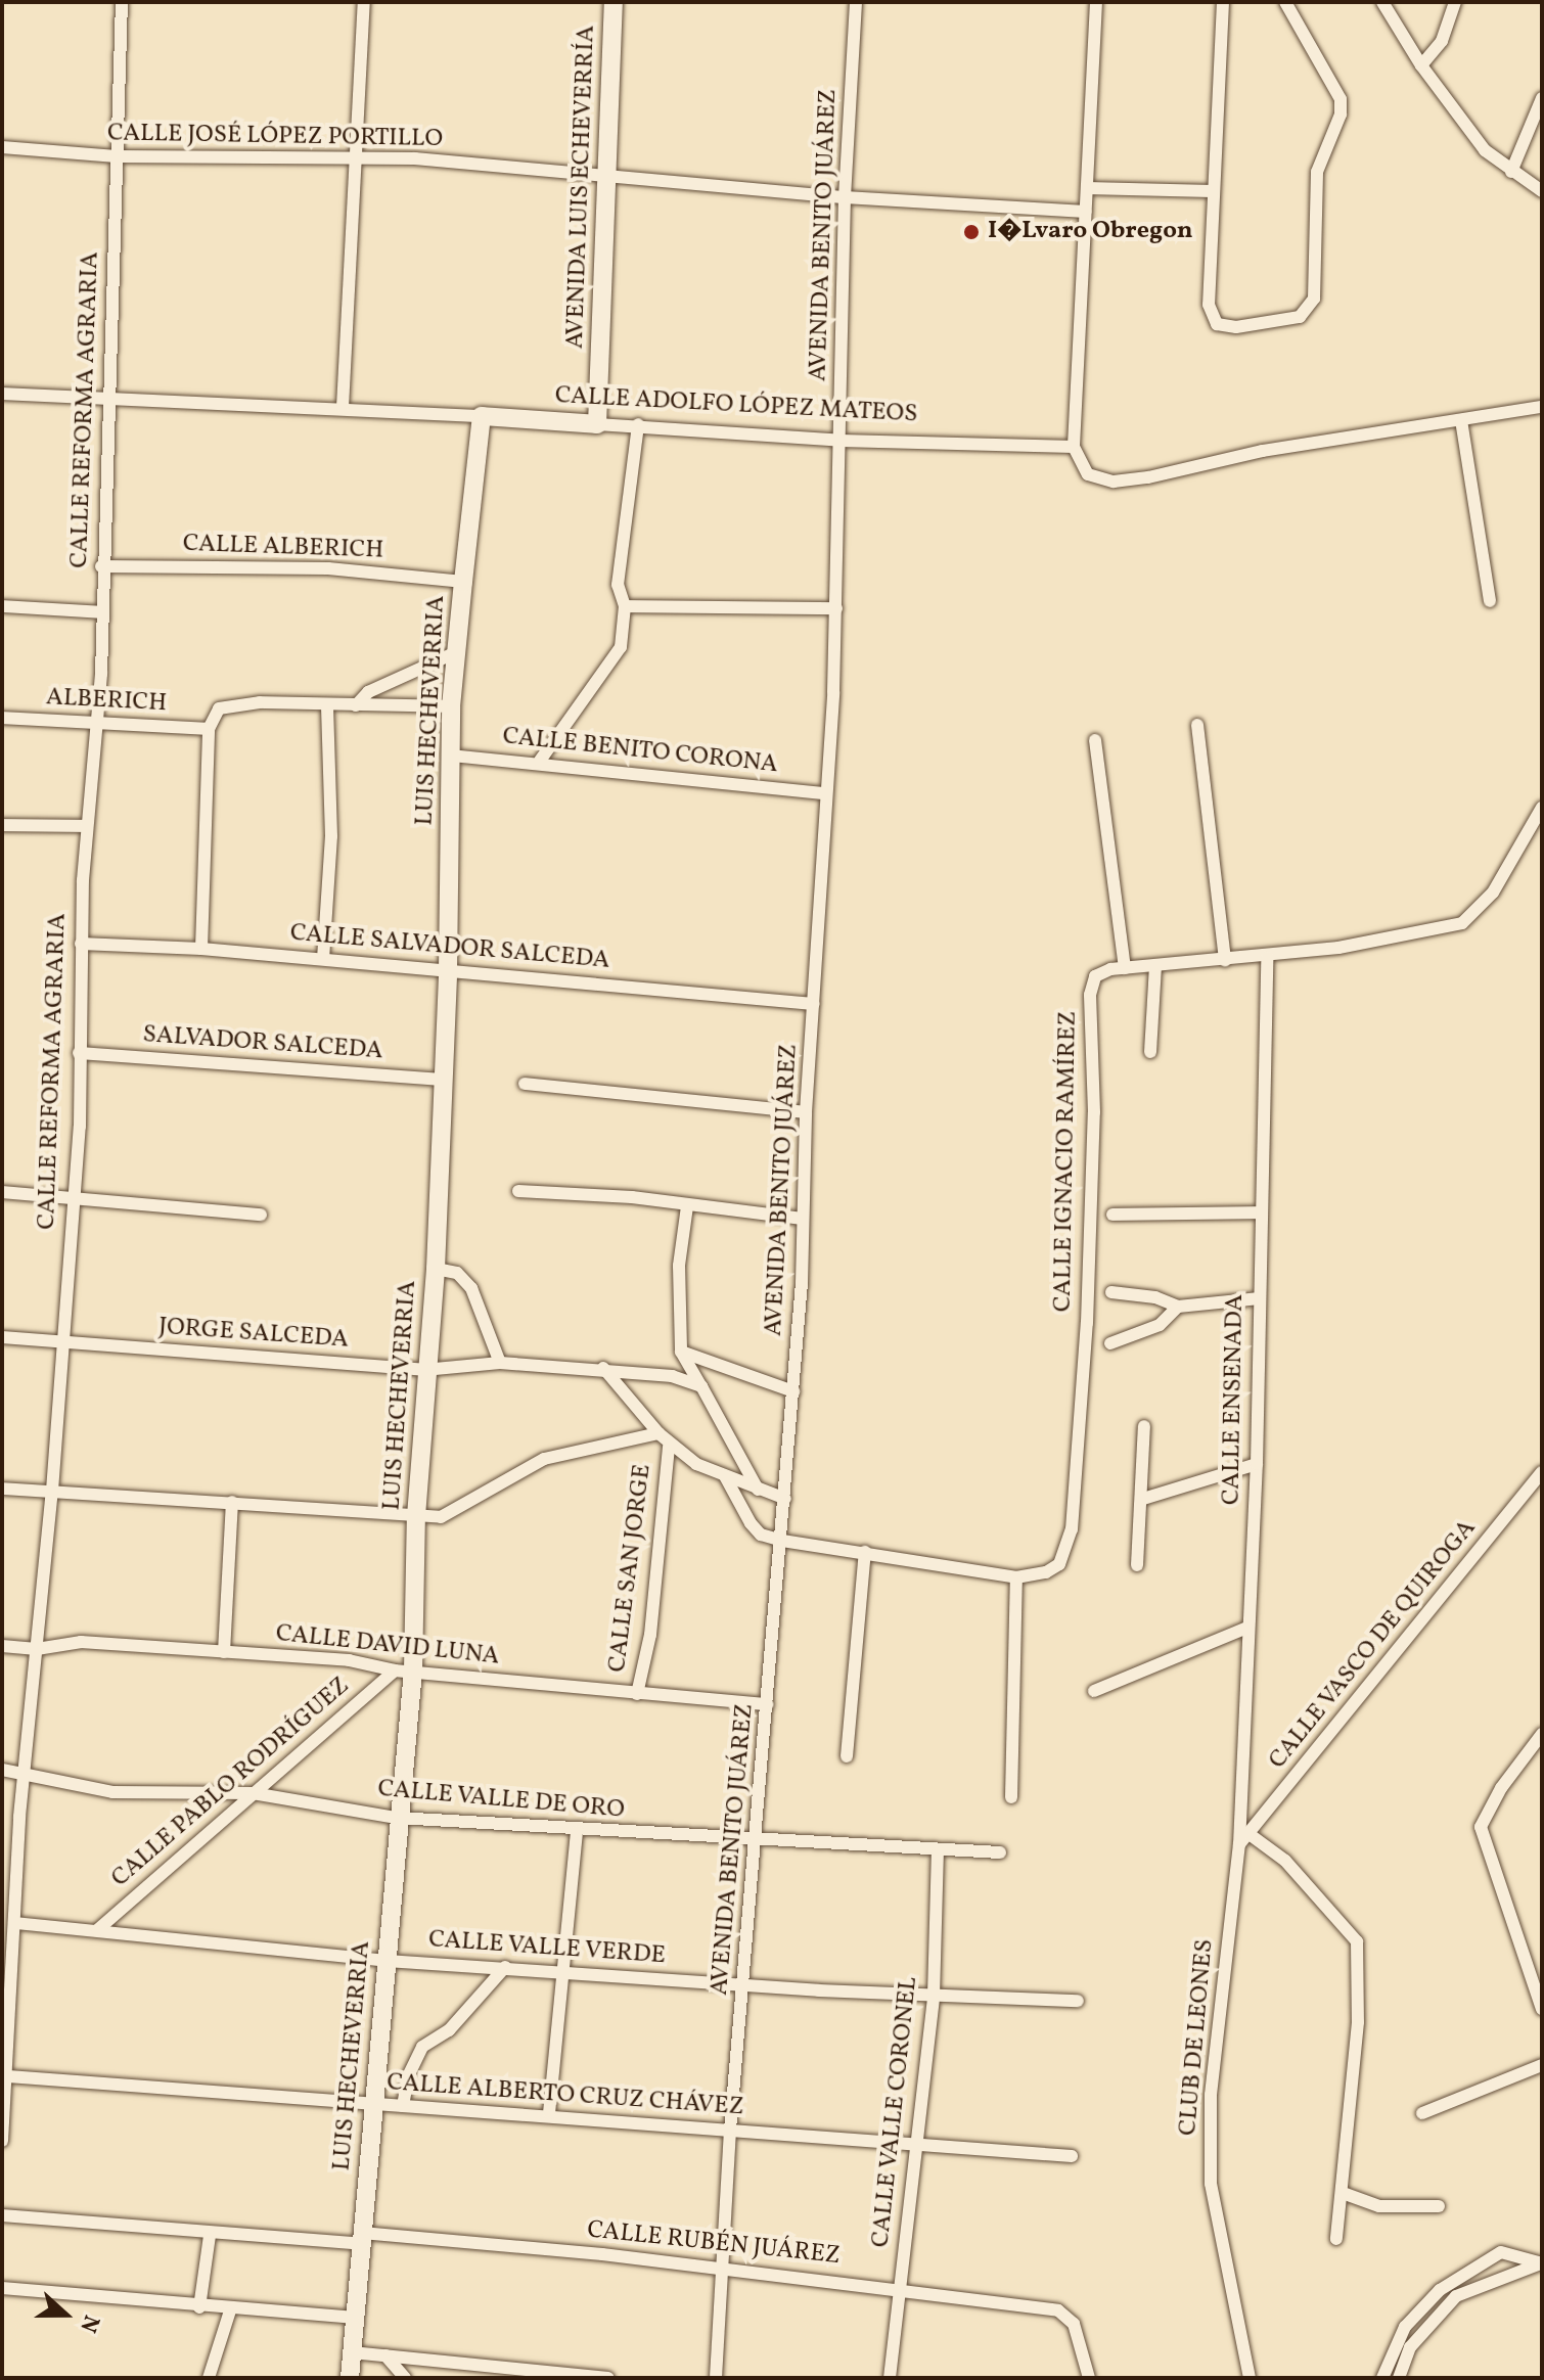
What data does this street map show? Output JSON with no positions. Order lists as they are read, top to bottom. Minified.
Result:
{"streets":{"street":["CALLE JOSÉ LÓPEZ PORTILLO","AVENIDA LUIS ECHEVERRÍA","AVENIDA BENITO JUÁREZ","CALLE ADOLFO LÓPEZ MATEOS","CALLE REFORMA AGRARIA","CALLE ALBERICH","ALBERICH","LUIS HECHEVERRIA","CALLE BENITO CORONA","CALLE SALVADOR SALCEDA","SALVADOR SALCEDA","CALLE IGNACIO RAMÍREZ","JORGE SALCEDA","CALLE ENSENADA","CALLE SAN JORGE","CALLE VASCO DE QUIROGA","CALLE DAVID LUNA","CALLE PABLO RODRÍGUEZ","CALLE VALLE DE ORO","CALLE VALLE VERDE","CLUB DE LEONES","CALLE ALBERTO CRUZ CHÁVEZ","CALLE VALLE CORONEL","CALLE RUBÉN JUÁREZ"]},"crossings":[["CALLE JOSÉ LÓPEZ PORTILLO","AVENIDA LUIS ECHEVERRÍA"],["CALLE JOSÉ LÓPEZ PORTILLO","AVENIDA BENITO JUÁREZ"],["CALLE JOSÉ LÓPEZ PORTILLO","CALLE REFORMA AGRARIA"],["AVENIDA LUIS ECHEVERRÍA","CALLE ADOLFO LÓPEZ MATEOS"],["AVENIDA BENITO JUÁREZ","CALLE ADOLFO LÓPEZ MATEOS"],["AVENIDA BENITO JUÁREZ","CALLE BENITO CORONA"],["AVENIDA BENITO JUÁREZ","CALLE SALVADOR SALCEDA"],["AVENIDA BENITO JUÁREZ","CALLE DAVID LUNA"],["AVENIDA BENITO JUÁREZ","CALLE VALLE DE ORO"],["AVENIDA BENITO JUÁREZ","CALLE VALLE VERDE"],["AVENIDA BENITO JUÁREZ","CALLE ALBERTO CRUZ CHÁVEZ"],["AVENIDA BENITO JUÁREZ","CALLE RUBÉN JUÁREZ"],["CALLE ADOLFO LÓPEZ MATEOS","CALLE REFORMA AGRARIA"],["CALLE ADOLFO LÓPEZ MATEOS","LUIS HECHEVERRIA"],["CALLE REFORMA AGRARIA","CALLE ALBERICH"],["CALLE REFORMA AGRARIA","ALBERICH"],["CALLE REFORMA AGRARIA","CALLE SALVADOR SALCEDA"],["CALLE REFORMA AGRARIA","SALVADOR SALCEDA"],["CALLE REFORMA AGRARIA","JORGE SALCEDA"],["CALLE REFORMA AGRARIA","CALLE DAVID LUNA"],["CALLE REFORMA AGRARIA","CALLE VALLE DE ORO"],["CALLE REFORMA AGRARIA","CALLE VALLE VERDE"],["CALLE REFORMA AGRARIA","CALLE ALBERTO CRUZ CHÁVEZ"],["CALLE ALBERICH","LUIS HECHEVERRIA"],["LUIS HECHEVERRIA","CALLE BENITO CORONA"],["LUIS HECHEVERRIA","CALLE SALVADOR SALCEDA"],["LUIS HECHEVERRIA","SALVADOR SALCEDA"],["LUIS HECHEVERRIA","JORGE SALCEDA"],["LUIS HECHEVERRIA","CALLE DAVID LUNA"],["LUIS HECHEVERRIA","CALLE PABLO RODRÍGUEZ"],["LUIS HECHEVERRIA","CALLE VALLE DE ORO"],["LUIS HECHEVERRIA","CALLE VALLE VERDE"],["LUIS HECHEVERRIA","CALLE ALBERTO CRUZ CHÁVEZ"],["LUIS HECHEVERRIA","CALLE RUBÉN JUÁREZ"],["CALLE IGNACIO RAMÍREZ","CALLE ENSENADA"],["CALLE ENSENADA","CALLE VASCO DE QUIROGA"],["CALLE ENSENADA","CLUB DE LEONES"],["CALLE SAN JORGE","CALLE DAVID LUNA"],["CALLE VASCO DE QUIROGA","CLUB DE LEONES"],["CALLE DAVID LUNA","CALLE PABLO RODRÍGUEZ"],["CALLE PABLO RODRÍGUEZ","CALLE VALLE DE ORO"],["CALLE PABLO RODRÍGUEZ","CALLE VALLE VERDE"],["CALLE VALLE DE ORO","CALLE VALLE CORONEL"],["CALLE VALLE VERDE","CALLE VALLE CORONEL"],["CALLE ALBERTO CRUZ CHÁVEZ","CALLE VALLE CORONEL"],["CALLE VALLE CORONEL","CALLE RUBÉN JUÁREZ"]],"places":["I�Lvaro Obregon"],"north":"right"}
